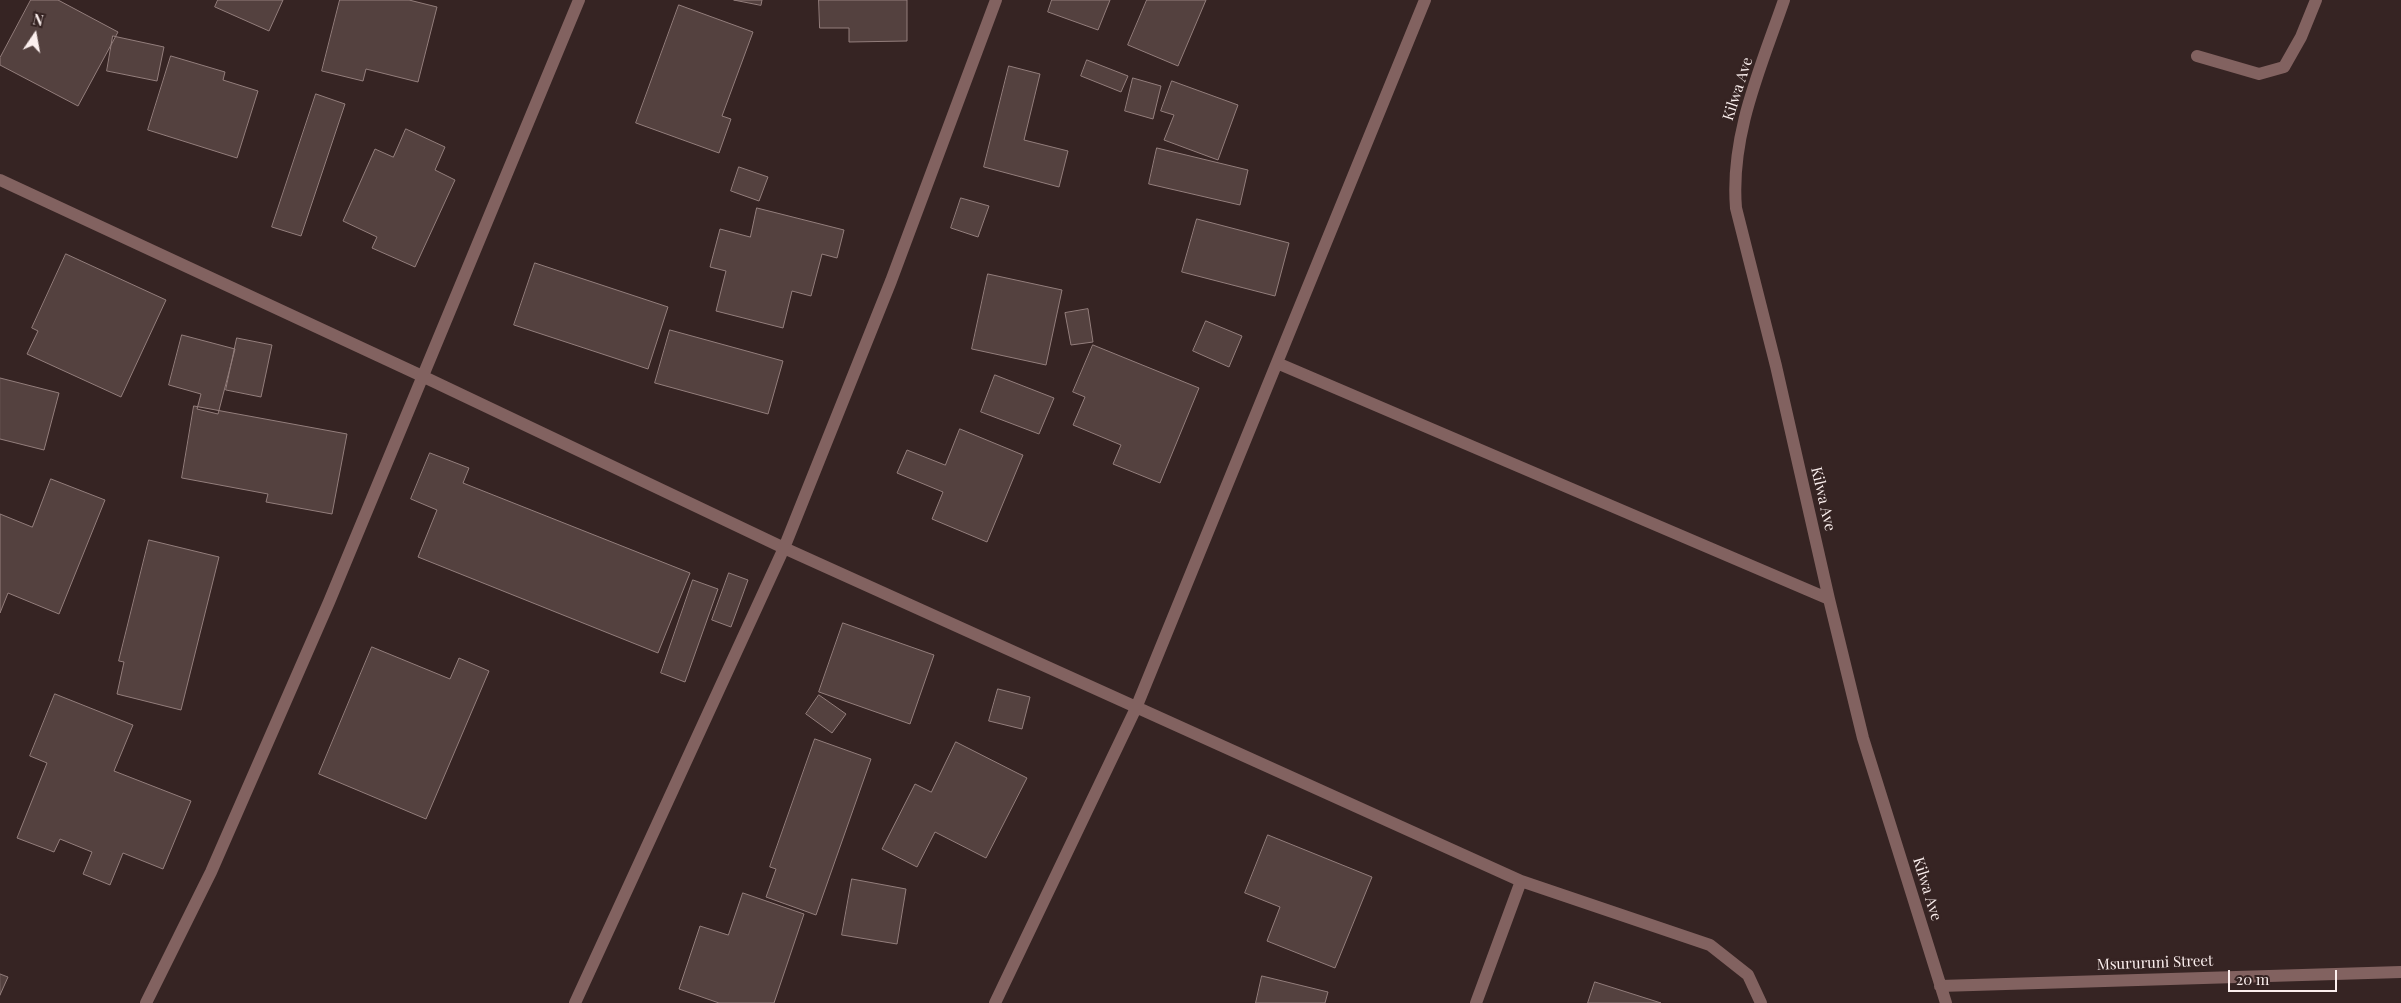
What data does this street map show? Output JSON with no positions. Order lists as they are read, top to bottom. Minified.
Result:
{"streets":{"street":["Kilwa Ave","Msururuni Street"]},"crossings":[["Kilwa Ave","Msururuni Street"]],"scale_bar":"20 m","north":"top"}
